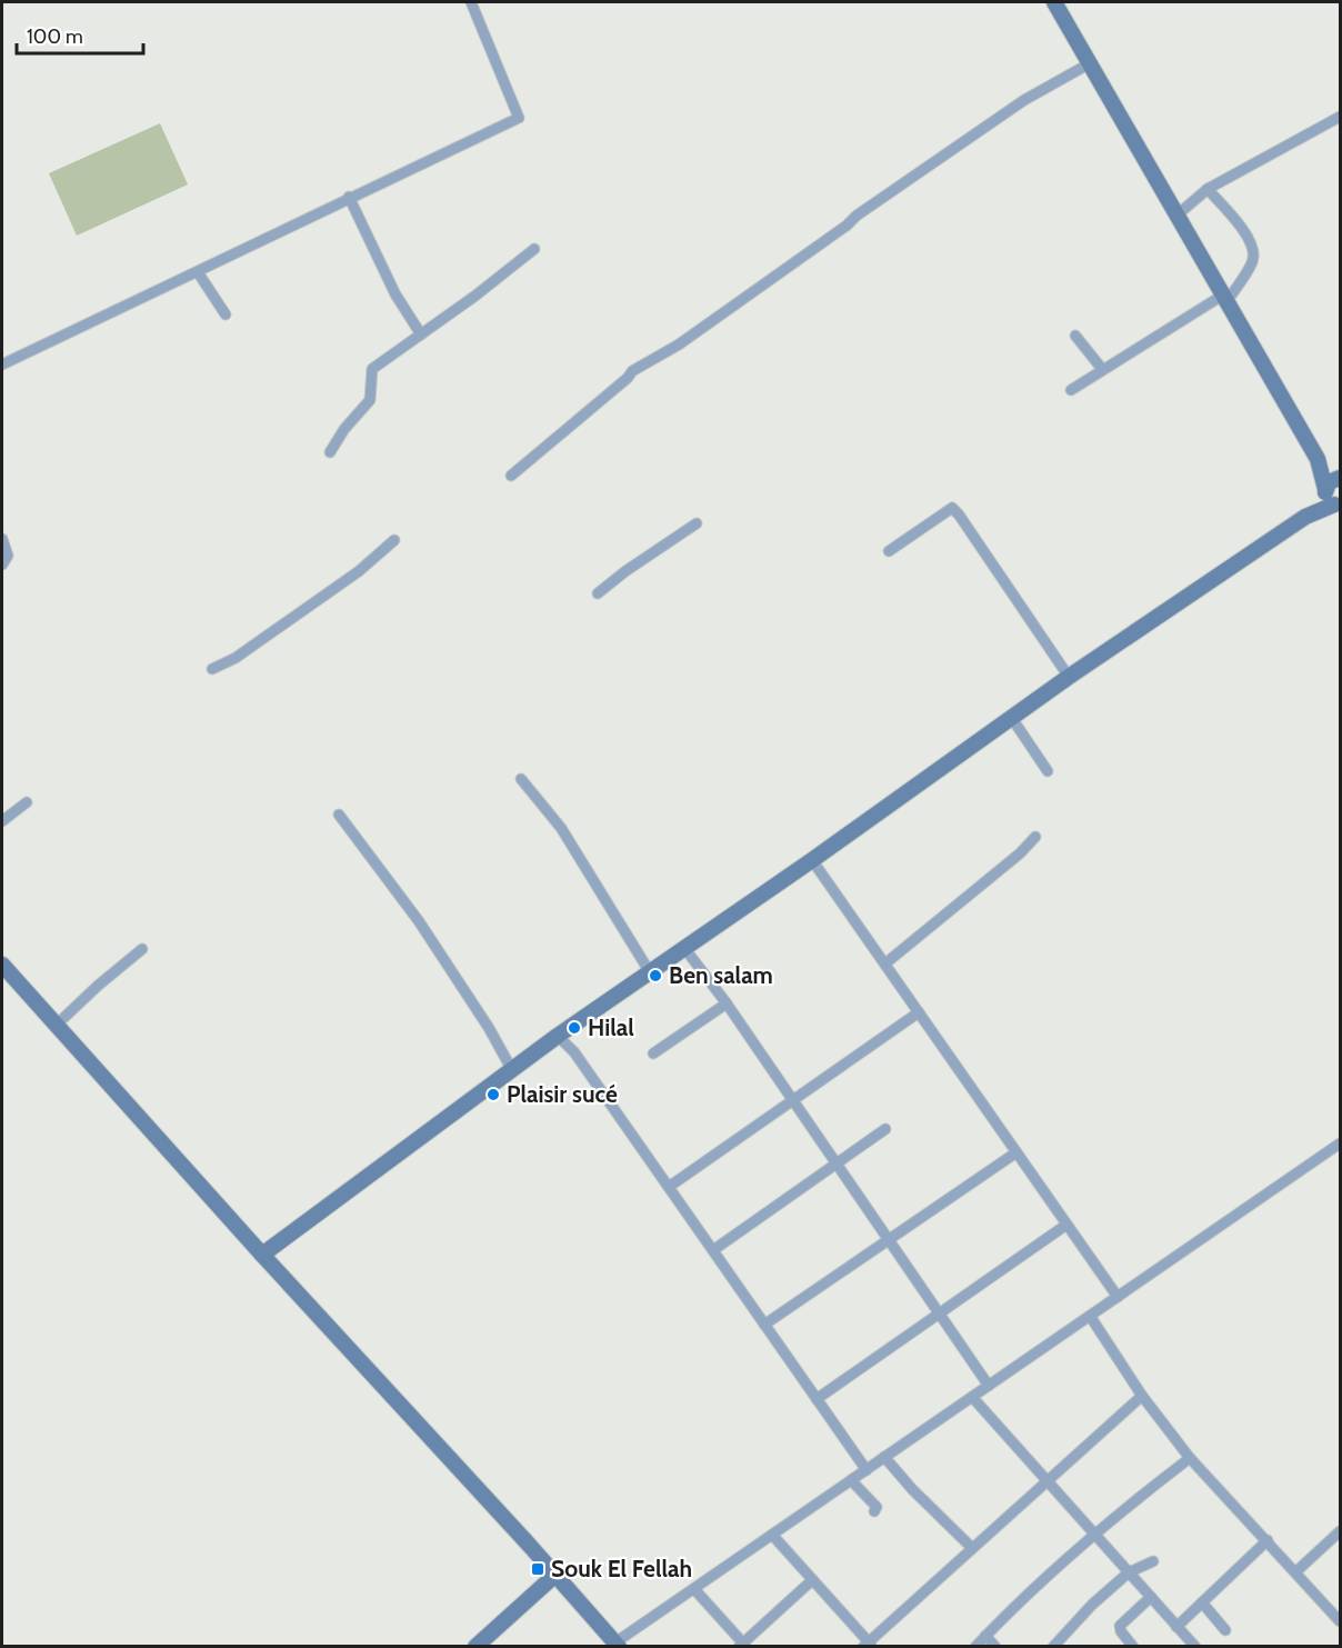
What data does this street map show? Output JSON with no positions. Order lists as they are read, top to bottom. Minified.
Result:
{"places":{"other":["Ben salam","Hilal","Plaisir sucé"],"transit":["Souk El Fellah"]},"scale_bar":"100 m"}
